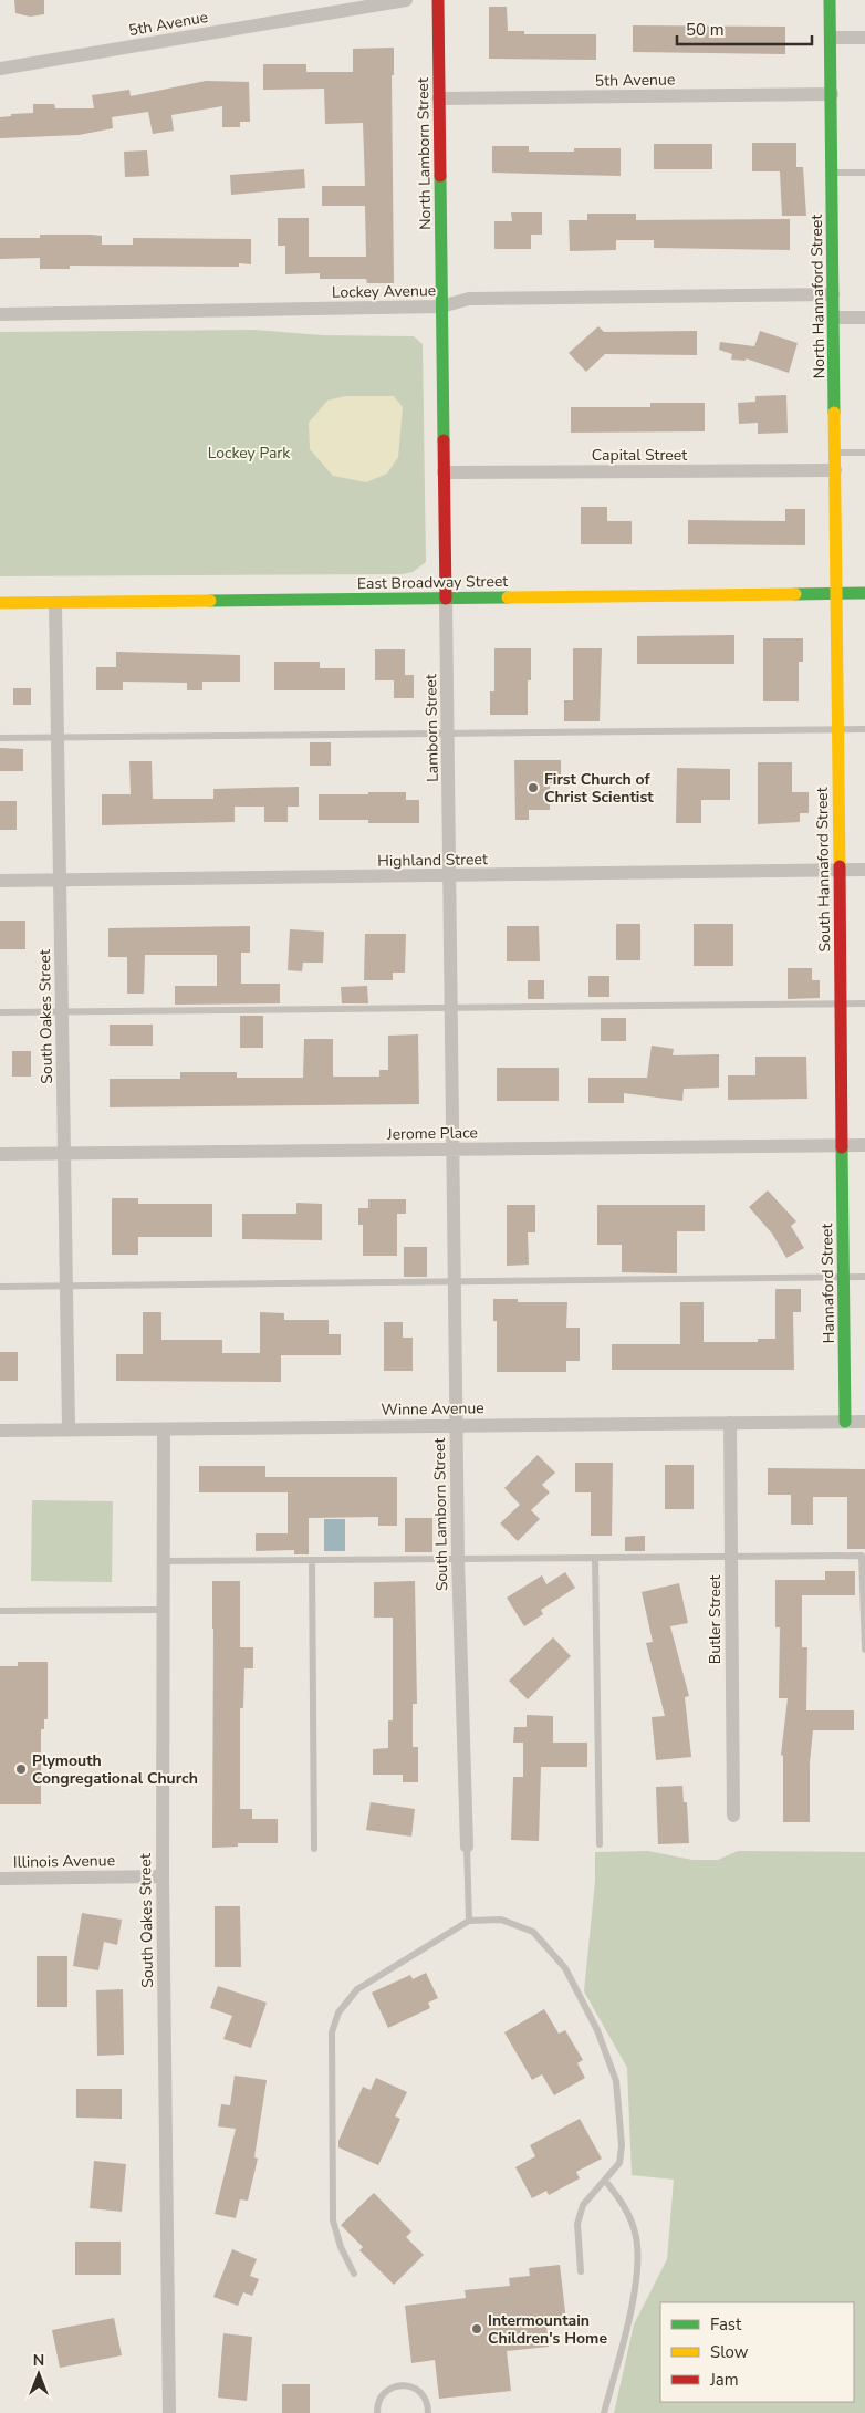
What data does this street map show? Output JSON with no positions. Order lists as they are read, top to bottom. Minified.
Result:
{"streets":{"street":["5th Avenue","North Lamborn Street","Lockey Avenue","North Hannaford Street","Capital Street","East Broadway Street","Lamborn Street","Highland Street","South Hannaford Street","South Oakes Street","Jerome Place","Hannaford Street","Winne Avenue","South Lamborn Street","Butler Street","Illinois Avenue"]},"crossings":[["5th Avenue","North Lamborn Street"],["5th Avenue","North Hannaford Street"],["North Lamborn Street","Lockey Avenue"],["North Lamborn Street","Lamborn Street"],["Lockey Avenue","North Hannaford Street"],["Lockey Avenue","Lamborn Street"],["North Hannaford Street","Capital Street"],["North Hannaford Street","East Broadway Street"],["North Hannaford Street","South Hannaford Street"],["Capital Street","Lamborn Street"],["East Broadway Street","Lamborn Street"],["East Broadway Street","South Hannaford Street"],["East Broadway Street","South Oakes Street"],["Lamborn Street","Highland Street"],["Lamborn Street","Jerome Place"],["Lamborn Street","South Lamborn Street"],["Highland Street","South Hannaford Street"],["Highland Street","South Oakes Street"],["South Hannaford Street","Jerome Place"],["South Hannaford Street","Hannaford Street"],["South Oakes Street","Jerome Place"],["South Oakes Street","Winne Avenue"],["South Oakes Street","Illinois Avenue"],["Jerome Place","Hannaford Street"],["Jerome Place","South Lamborn Street"],["Hannaford Street","Winne Avenue"],["Winne Avenue","South Lamborn Street"],["Winne Avenue","Butler Street"]],"parks":["Lockey Park"],"places":["First Church of Christ Scientist","Plymouth Congregational Church","Intermountain Children's Home"],"legend":["Fast","Slow","Jam"],"scale_bar":"50 m","north":"top"}
